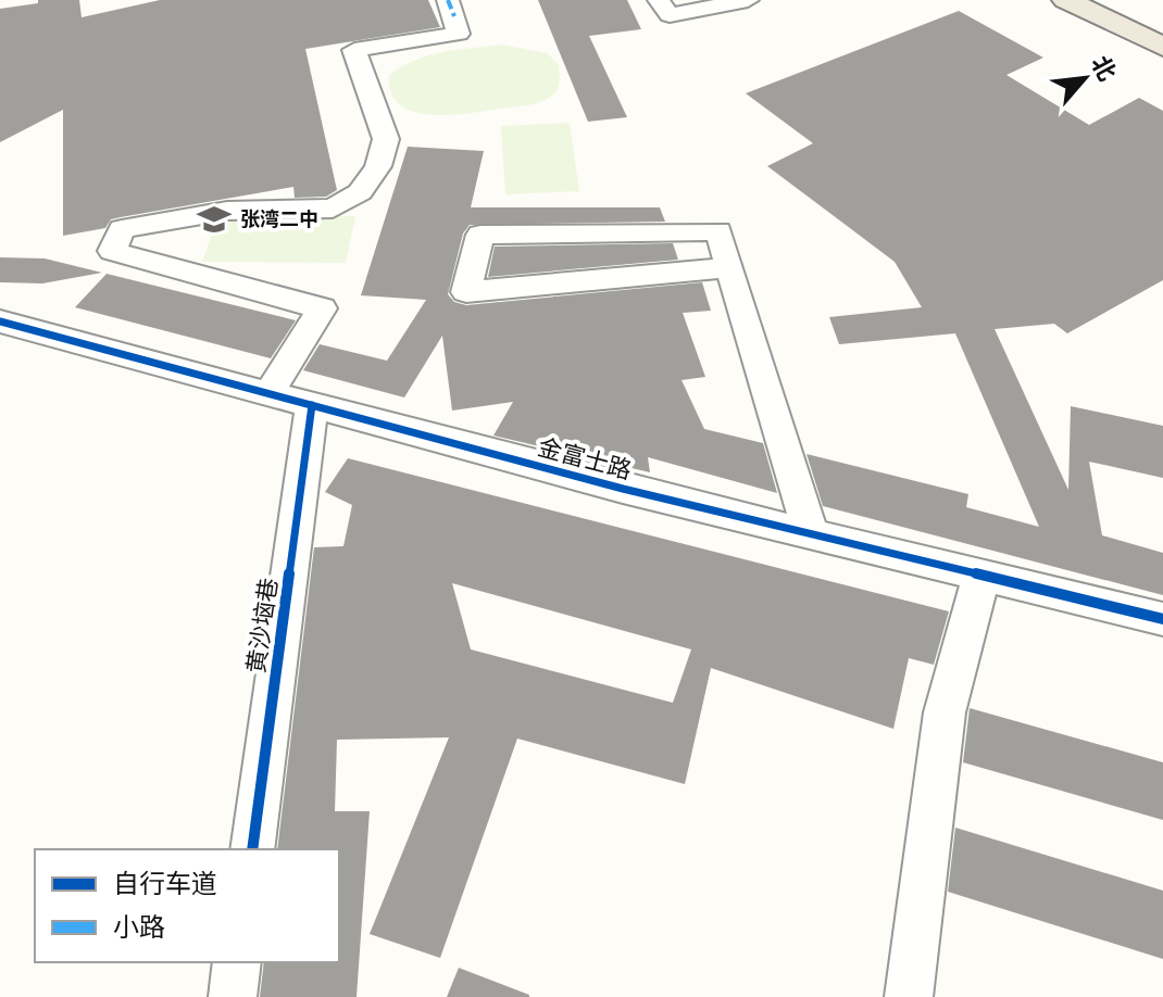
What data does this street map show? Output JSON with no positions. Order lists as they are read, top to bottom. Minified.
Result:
{"streets":{"street":["金富士路","黄沙垴巷"]},"crossings":[["金富士路","黄沙垴巷"]],"places":{"school or university":["张湾二中"]},"legend":["自行车道","小路"],"north":"top right"}
